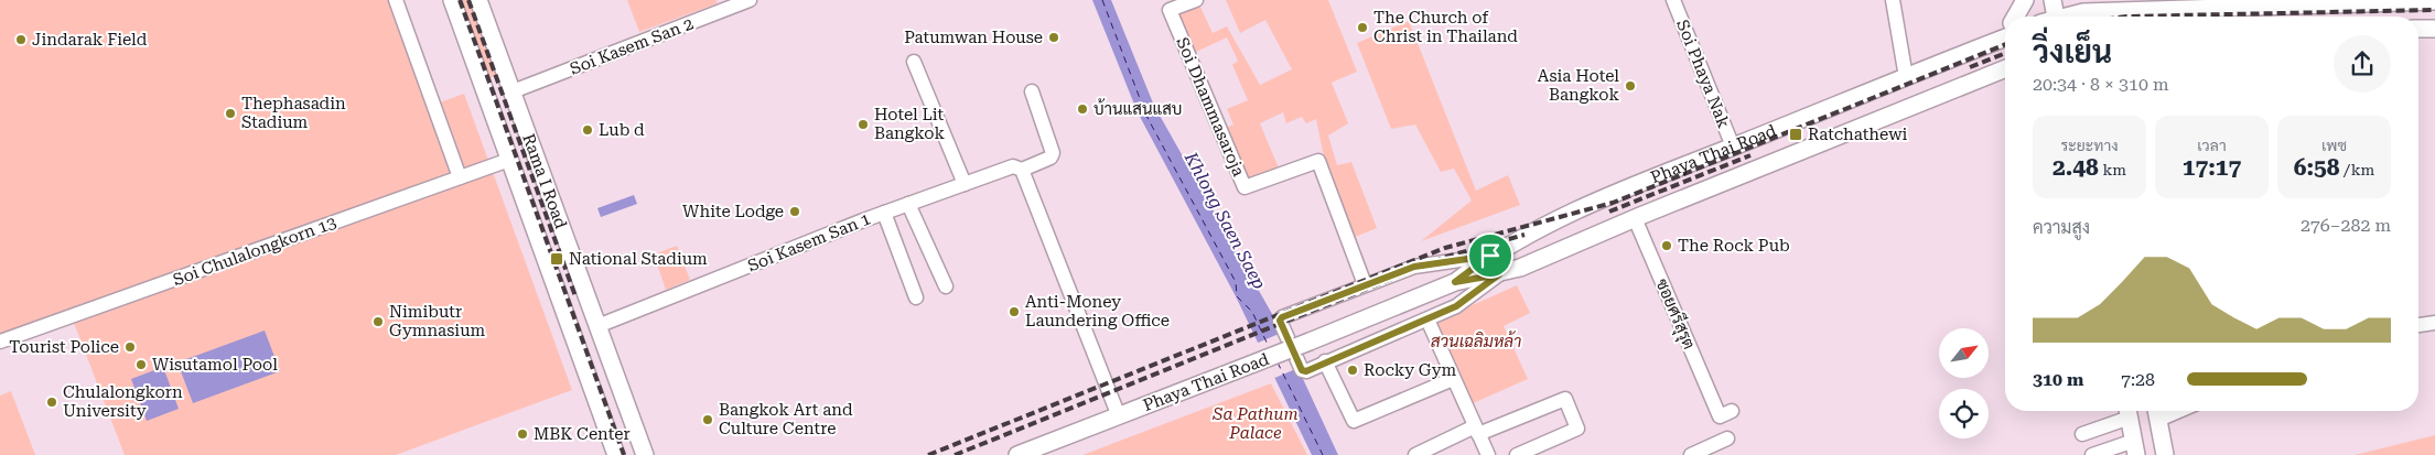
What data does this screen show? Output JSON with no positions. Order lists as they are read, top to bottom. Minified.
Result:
{"streets":{"main road":["Phaya Thai Road","Rama I Road"],"street":["Soi Kasem San 2","Soi Phaya Nak","Soi Dhammasaroja","Soi Kasem San 1","Soi Chulalongkorn 13","ซอยศรีสุรุต"]},"crossings":[["Soi Kasem San 2","Rama I Road"],["Soi Phaya Nak","Phaya Thai Road"],["Phaya Thai Road","ซอยศรีสุรุต"],["Rama I Road","Soi Kasem San 1"],["Rama I Road","Soi Chulalongkorn 13"]],"water":["Khlong Saen Saep"],"parks":["สวนเฉลิมหล้า","Sa Pathum Palace"],"places":{"other":["The Church of Christ in Thailand","Patumwan House","Jindarak Field","Asia Hotel Bangkok","บ้านแสนแสบ","Thephasadin Stadium","Hotel Lit Bangkok","Lub d","White Lodge","The Rock Pub","Anti-Money Laundering Office","Nimibutr Gymnasium","Tourist Police","Wisutamol Pool","Rocky Gym","Chulalongkorn University","Bangkok Art and Culture Centre","MBK Center"],"transit":["Ratchathewi","National Stadium"]},"north":"top right","page":{"heading":["วิ่งเย็น","20:34 · 8 × 310 m"],"stats":[["ระยะทาง","2.48 km"],["เวลา","17:17"],["เพซ","6:58 /km"]],"chart":["ความสูง","276–282 m"],"list":[{"name":"310 m","note":"7:28"}]}}
